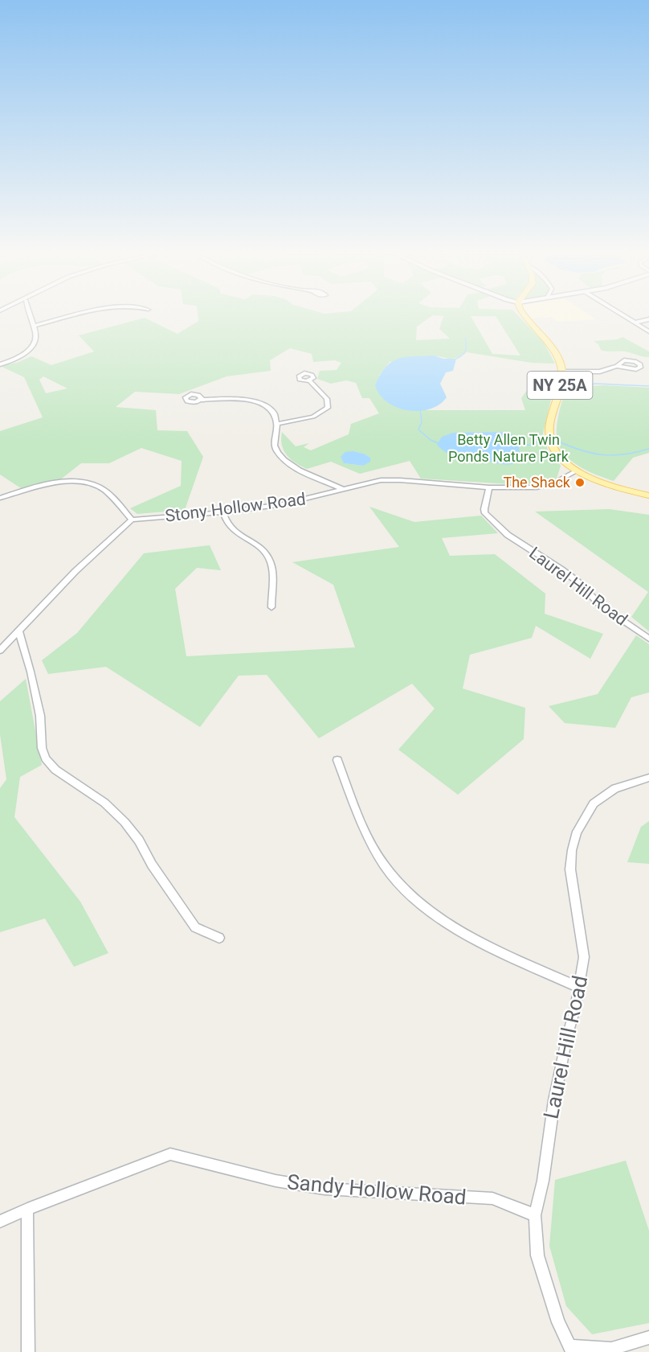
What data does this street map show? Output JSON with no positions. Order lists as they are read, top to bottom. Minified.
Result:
{"streets":{"main road":["NY 25A"],"street":["Stony Hollow Road","Laurel Hill Road","Sandy Hollow Road"]},"crossings":[["NY 25A","Stony Hollow Road"],["Stony Hollow Road","Laurel Hill Road"],["Laurel Hill Road","Sandy Hollow Road"]],"parks":["Betty Allen Twin Ponds Nature Park"],"places":["The Shack"]}
